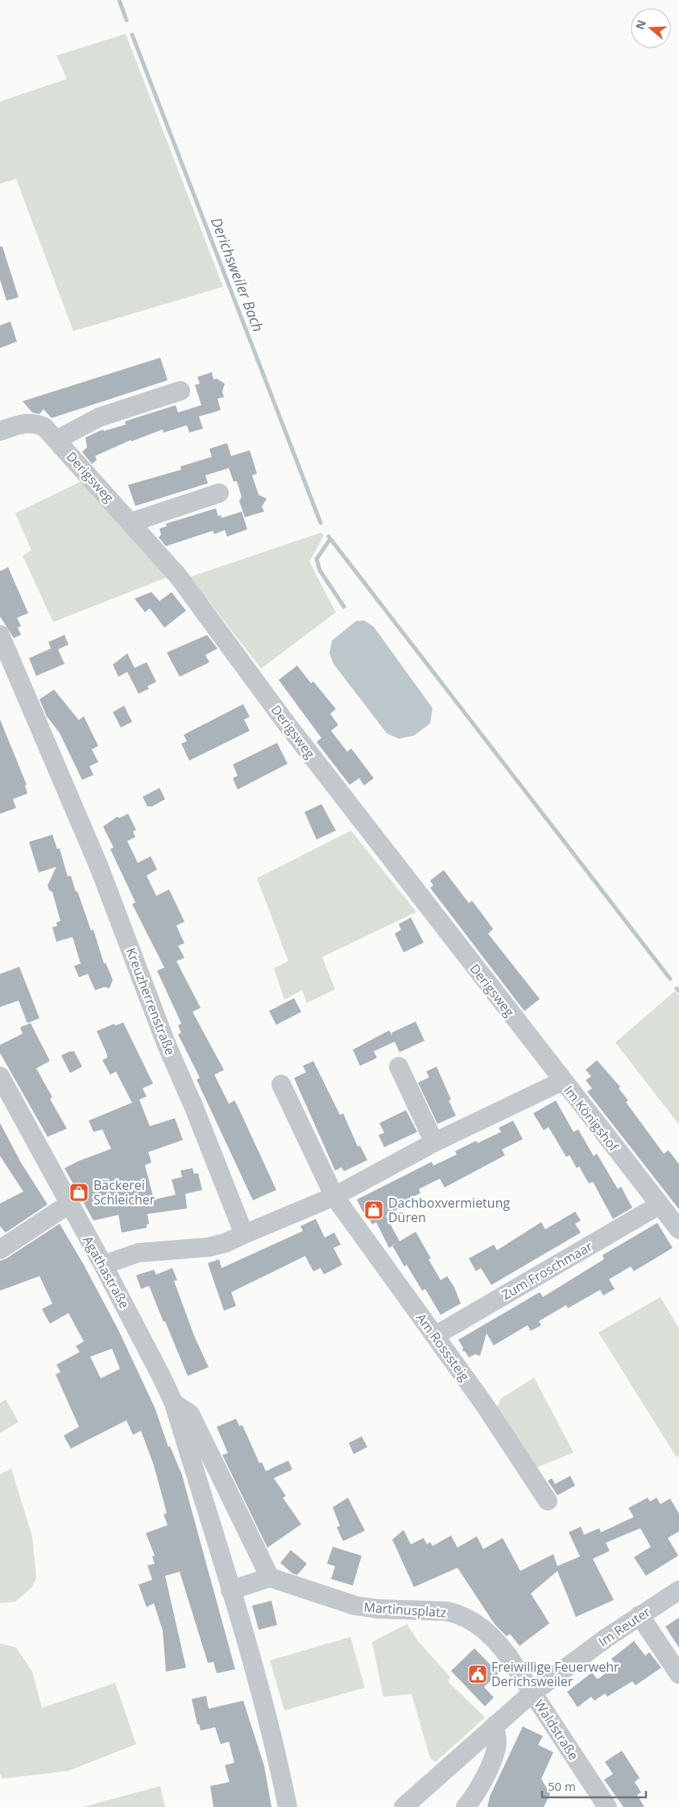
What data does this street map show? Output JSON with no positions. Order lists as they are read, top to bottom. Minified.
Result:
{"streets":{"street":["Derigsweg","Kreuzherrenstraße","Im Königshof","Zum Froschmaar","Agathastraße","Am Rosssteig","Martinusplatz","Im Reuter","Waldstraße"]},"crossings":[["Derigsweg","Im Königshof"],["Kreuzherrenstraße","Im Königshof"],["Im Königshof","Zum Froschmaar"],["Im Königshof","Am Rosssteig"],["Zum Froschmaar","Am Rosssteig"],["Martinusplatz","Im Reuter"],["Martinusplatz","Waldstraße"],["Im Reuter","Waldstraße"]],"water":["Derichsweiler Bach"],"places":{"shop":["Bäckerei Schleicher","Dachboxvermietung Düren"],"public building":["Freiwillige Feuerwehr Derichsweiler"]},"scale_bar":"50 m","north":"left"}
